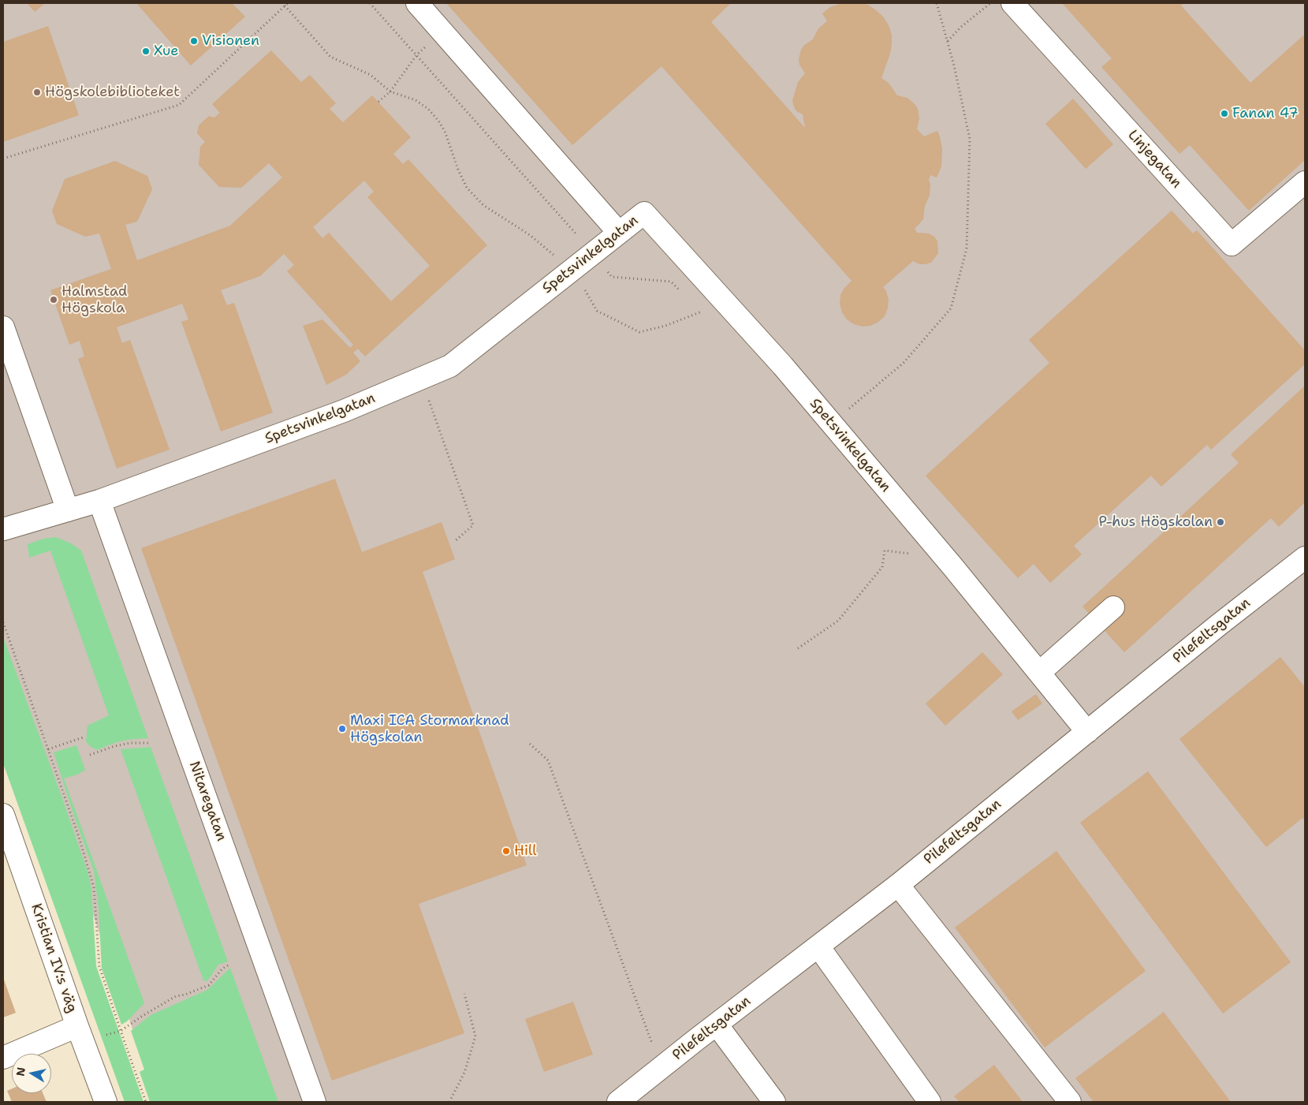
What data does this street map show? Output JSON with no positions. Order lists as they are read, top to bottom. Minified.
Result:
{"streets":{"street":["Linjegatan","Spetsvinkelgatan","Pilefeltsgatan","Nitaregatan","Kristian IV:s väg"]},"crossings":[["Spetsvinkelgatan","Pilefeltsgatan"],["Spetsvinkelgatan","Nitaregatan"]],"places":["Visionen","Xue","Högskolebiblioteket","Fanan 47","Halmstad Högskola","P-hus Högskolan","Maxi ICA Stormarknad Högskolan","Hill"],"north":"left"}
